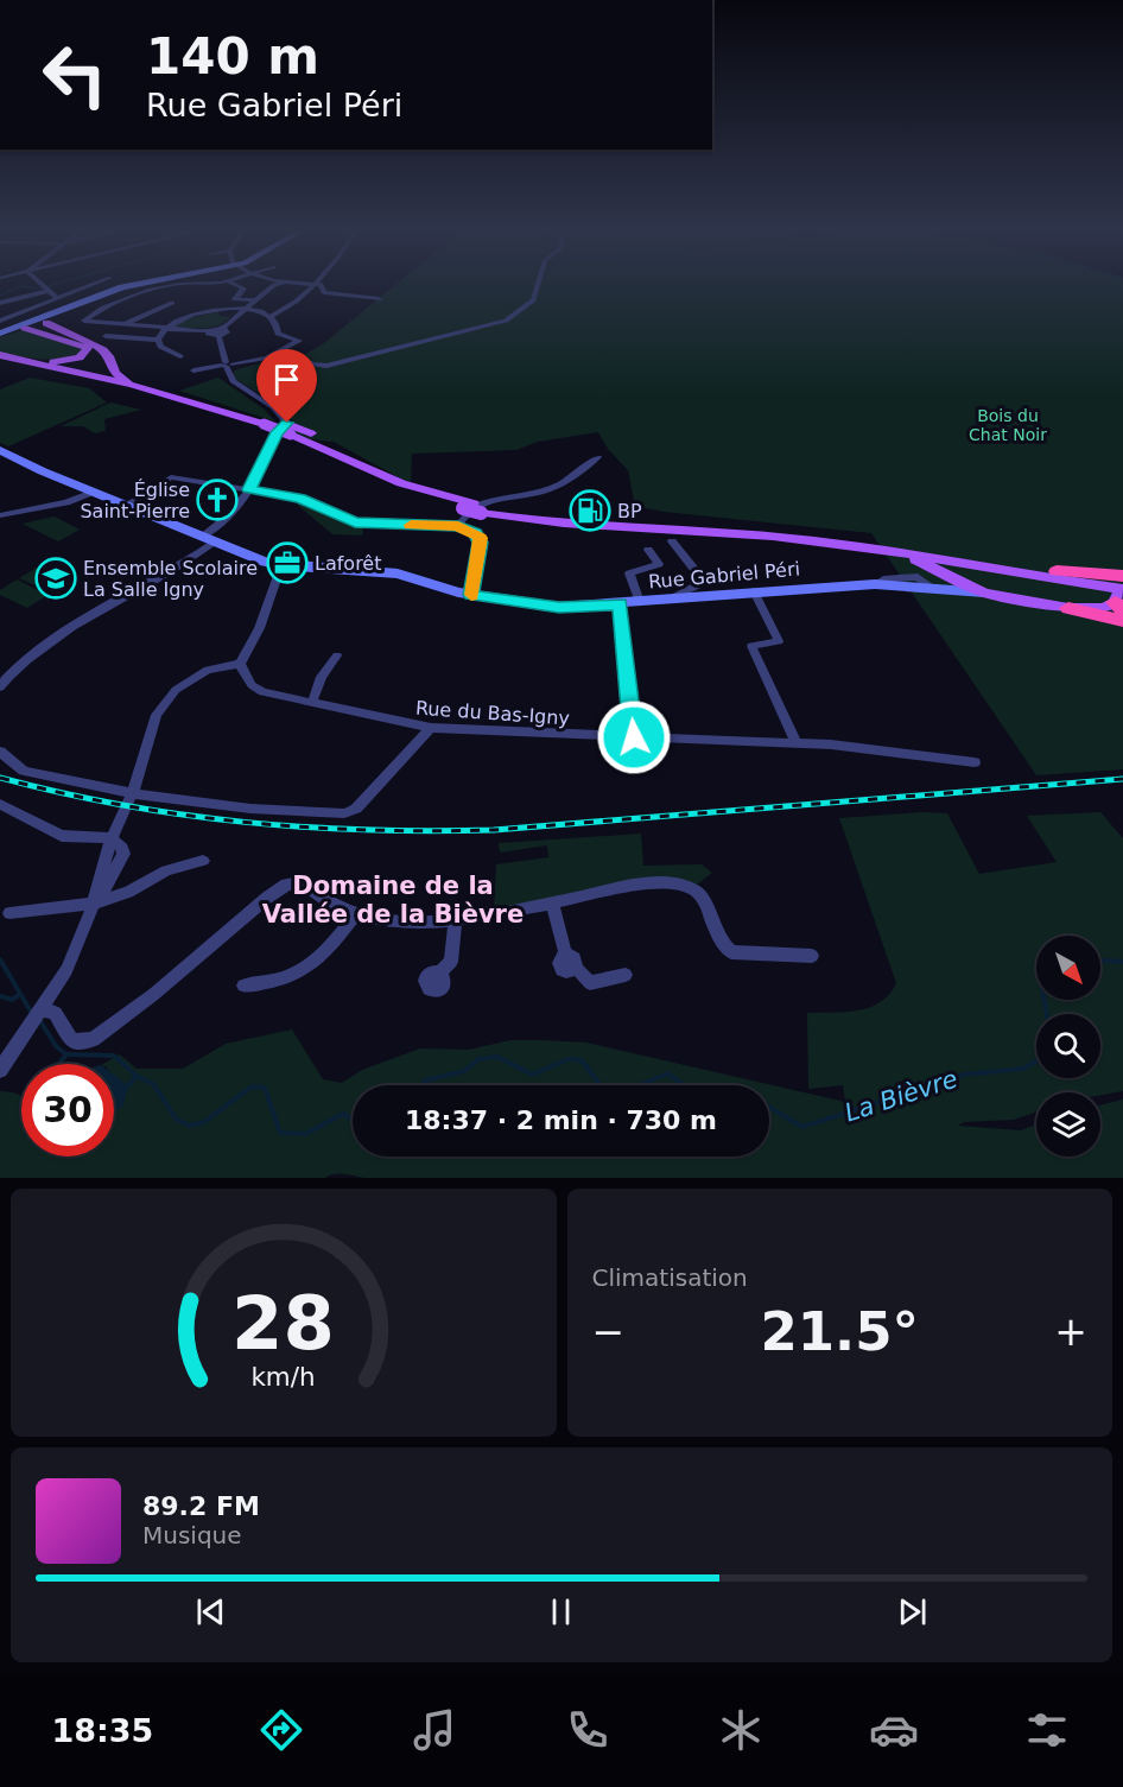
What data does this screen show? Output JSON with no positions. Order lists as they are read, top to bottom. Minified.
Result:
{"streets":{"street":["Rue Gabriel Péri","Rue du Bas-Igny"]},"districts":["Domaine de la Vallée de la Bièvre"],"water":["La Bièvre"],"parks":["Bois du Chat Noir"],"places":{"church":["Église Saint-Pierre"],"fuel station":["BP"],"office":["Laforêt"],"school or university":["Ensemble Scolaire La Salle Igny"]},"north":"bottom right","page":{"turn":["140 m","Rue Gabriel Péri"],"limit":"30","trip":"18:37 · 2 min · 730 m","tile":"Climatisation","heat":["−","21.5°","+"],"song":["89.2 FM","Musique"],"tabs":"18:35","gauge":["28","km/h"]}}
